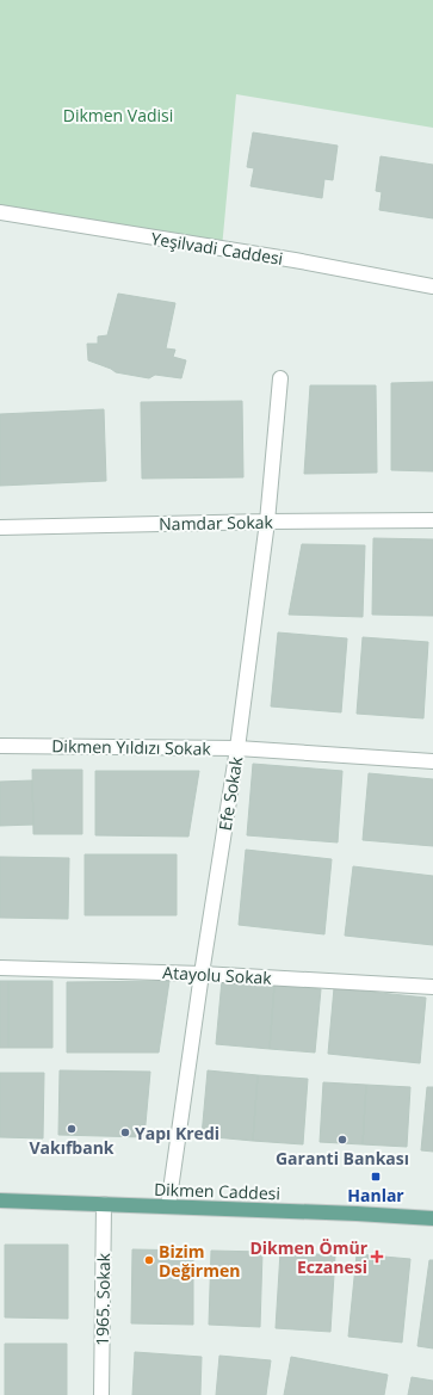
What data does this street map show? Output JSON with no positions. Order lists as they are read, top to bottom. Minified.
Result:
{"streets":{"main road":["Dikmen Caddesi"],"street":["Yeşilvadi Caddesi","Namdar Sokak","Dikmen Yıldızı Sokak","Efe Sokak","Atayolu Sokak","1965. Sokak"]},"crossings":[["Namdar Sokak","Efe Sokak"],["Dikmen Yıldızı Sokak","Efe Sokak"],["Efe Sokak","Atayolu Sokak"],["Efe Sokak","Dikmen Caddesi"],["Dikmen Caddesi","1965. Sokak"]],"parks":["Dikmen Vadisi"],"places":{"other":["Vakıfbank","Yapı Kredi","Garanti Bankası","Bizim Değirmen"],"transit":["Hanlar"],"health":["Dikmen Ömür Eczanesi"]}}
